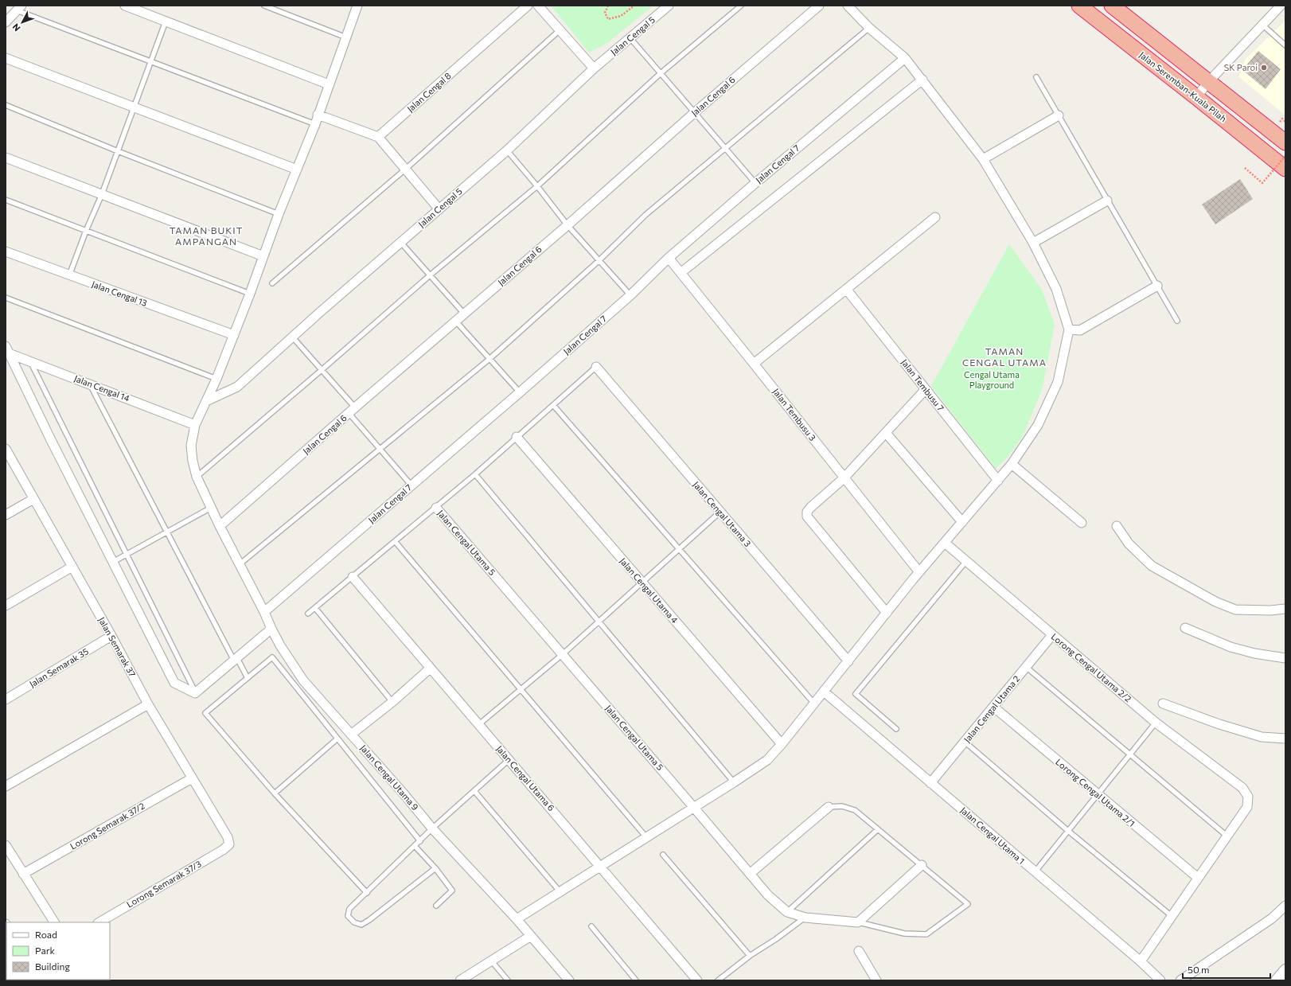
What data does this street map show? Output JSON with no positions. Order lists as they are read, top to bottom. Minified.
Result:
{"streets":{"highway":["Jalan Seremban-Kuala Pilah"],"street":["Jalan Cengal 5","Jalan Cengal 8","Jalan Cengal 6","Jalan Cengal 7","Jalan Cengal 13","Jalan Tembusu 7","Jalan Cengal 14","Jalan Tembusu 3","Jalan Cengal Utama 3","Jalan Cengal Utama 5","Jalan Cengal Utama 4","Jalan Semarak 37","Jalan Semarak 35","Lorong Cengal Utama 2/2","Jalan Cengal Utama 2","Jalan Cengal Utama 9","Jalan Cengal Utama 6","Lorong Cengal Utama 2/1","Lorong Semarak 37/2","Jalan Cengal Utama 1","Lorong Semarak 37/3"]},"crossings":[["Jalan Cengal 5","Jalan Cengal Utama 9"],["Jalan Cengal 6","Jalan Cengal Utama 9"],["Jalan Cengal 7","Jalan Tembusu 3"],["Jalan Cengal 7","Jalan Cengal Utama 9"],["Jalan Cengal 13","Jalan Cengal Utama 9"],["Jalan Cengal 14","Jalan Cengal Utama 9"],["Jalan Semarak 37","Jalan Semarak 35"],["Jalan Semarak 37","Lorong Semarak 37/2"],["Jalan Semarak 37","Lorong Semarak 37/3"],["Lorong Cengal Utama 2/2","Jalan Cengal Utama 2"],["Jalan Cengal Utama 2","Lorong Cengal Utama 2/1"],["Jalan Cengal Utama 2","Jalan Cengal Utama 1"]],"districts":["TAMAN BUKIT AMPANGAN","TAMAN CENGAL UTAMA"],"parks":["Cengal Utama Playground"],"places":["SK Paroi"],"legend":["Road","Park","Building"],"scale_bar":"50 m","north":"bottom left"}
